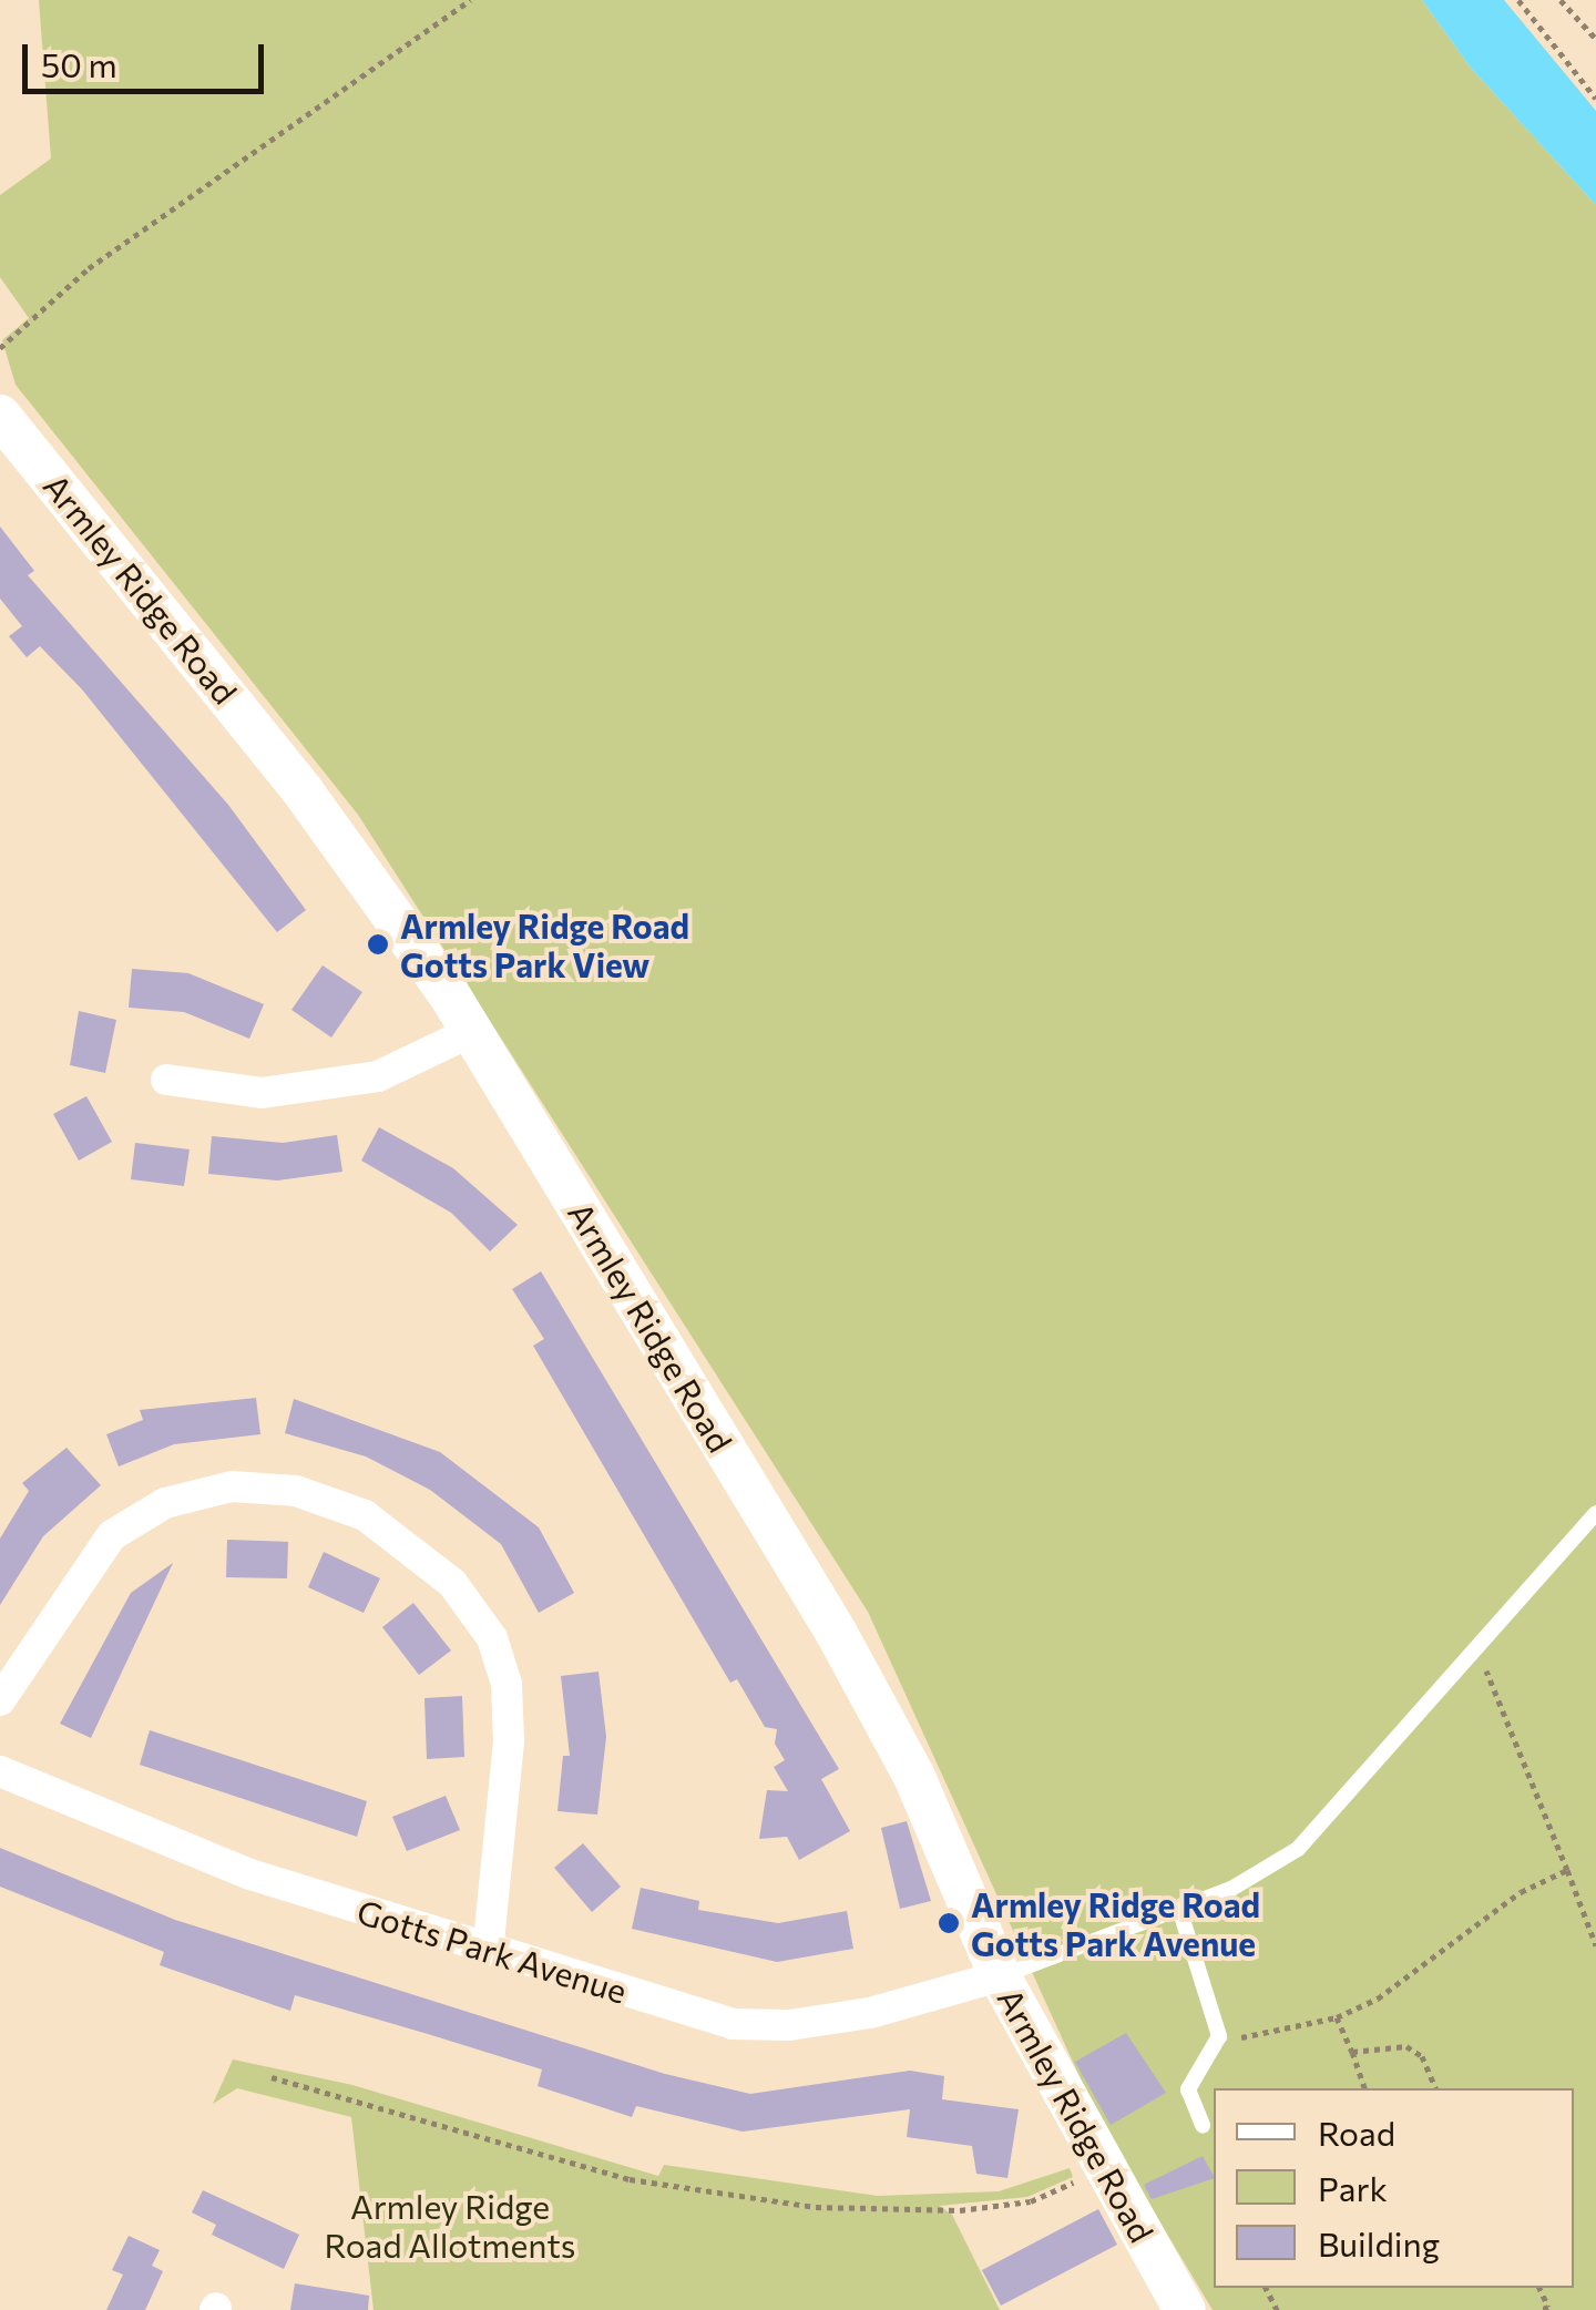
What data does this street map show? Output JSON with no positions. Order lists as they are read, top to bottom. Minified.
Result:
{"streets":{"street":["Armley Ridge Road","Gotts Park Avenue"]},"crossings":[["Armley Ridge Road","Gotts Park Avenue"]],"parks":["Armley Ridge Road Allotments"],"places":["Armley Ridge Road Gotts Park View","Armley Ridge Road Gotts Park Avenue"],"legend":["Road","Park","Building"],"scale_bar":"50 m"}
